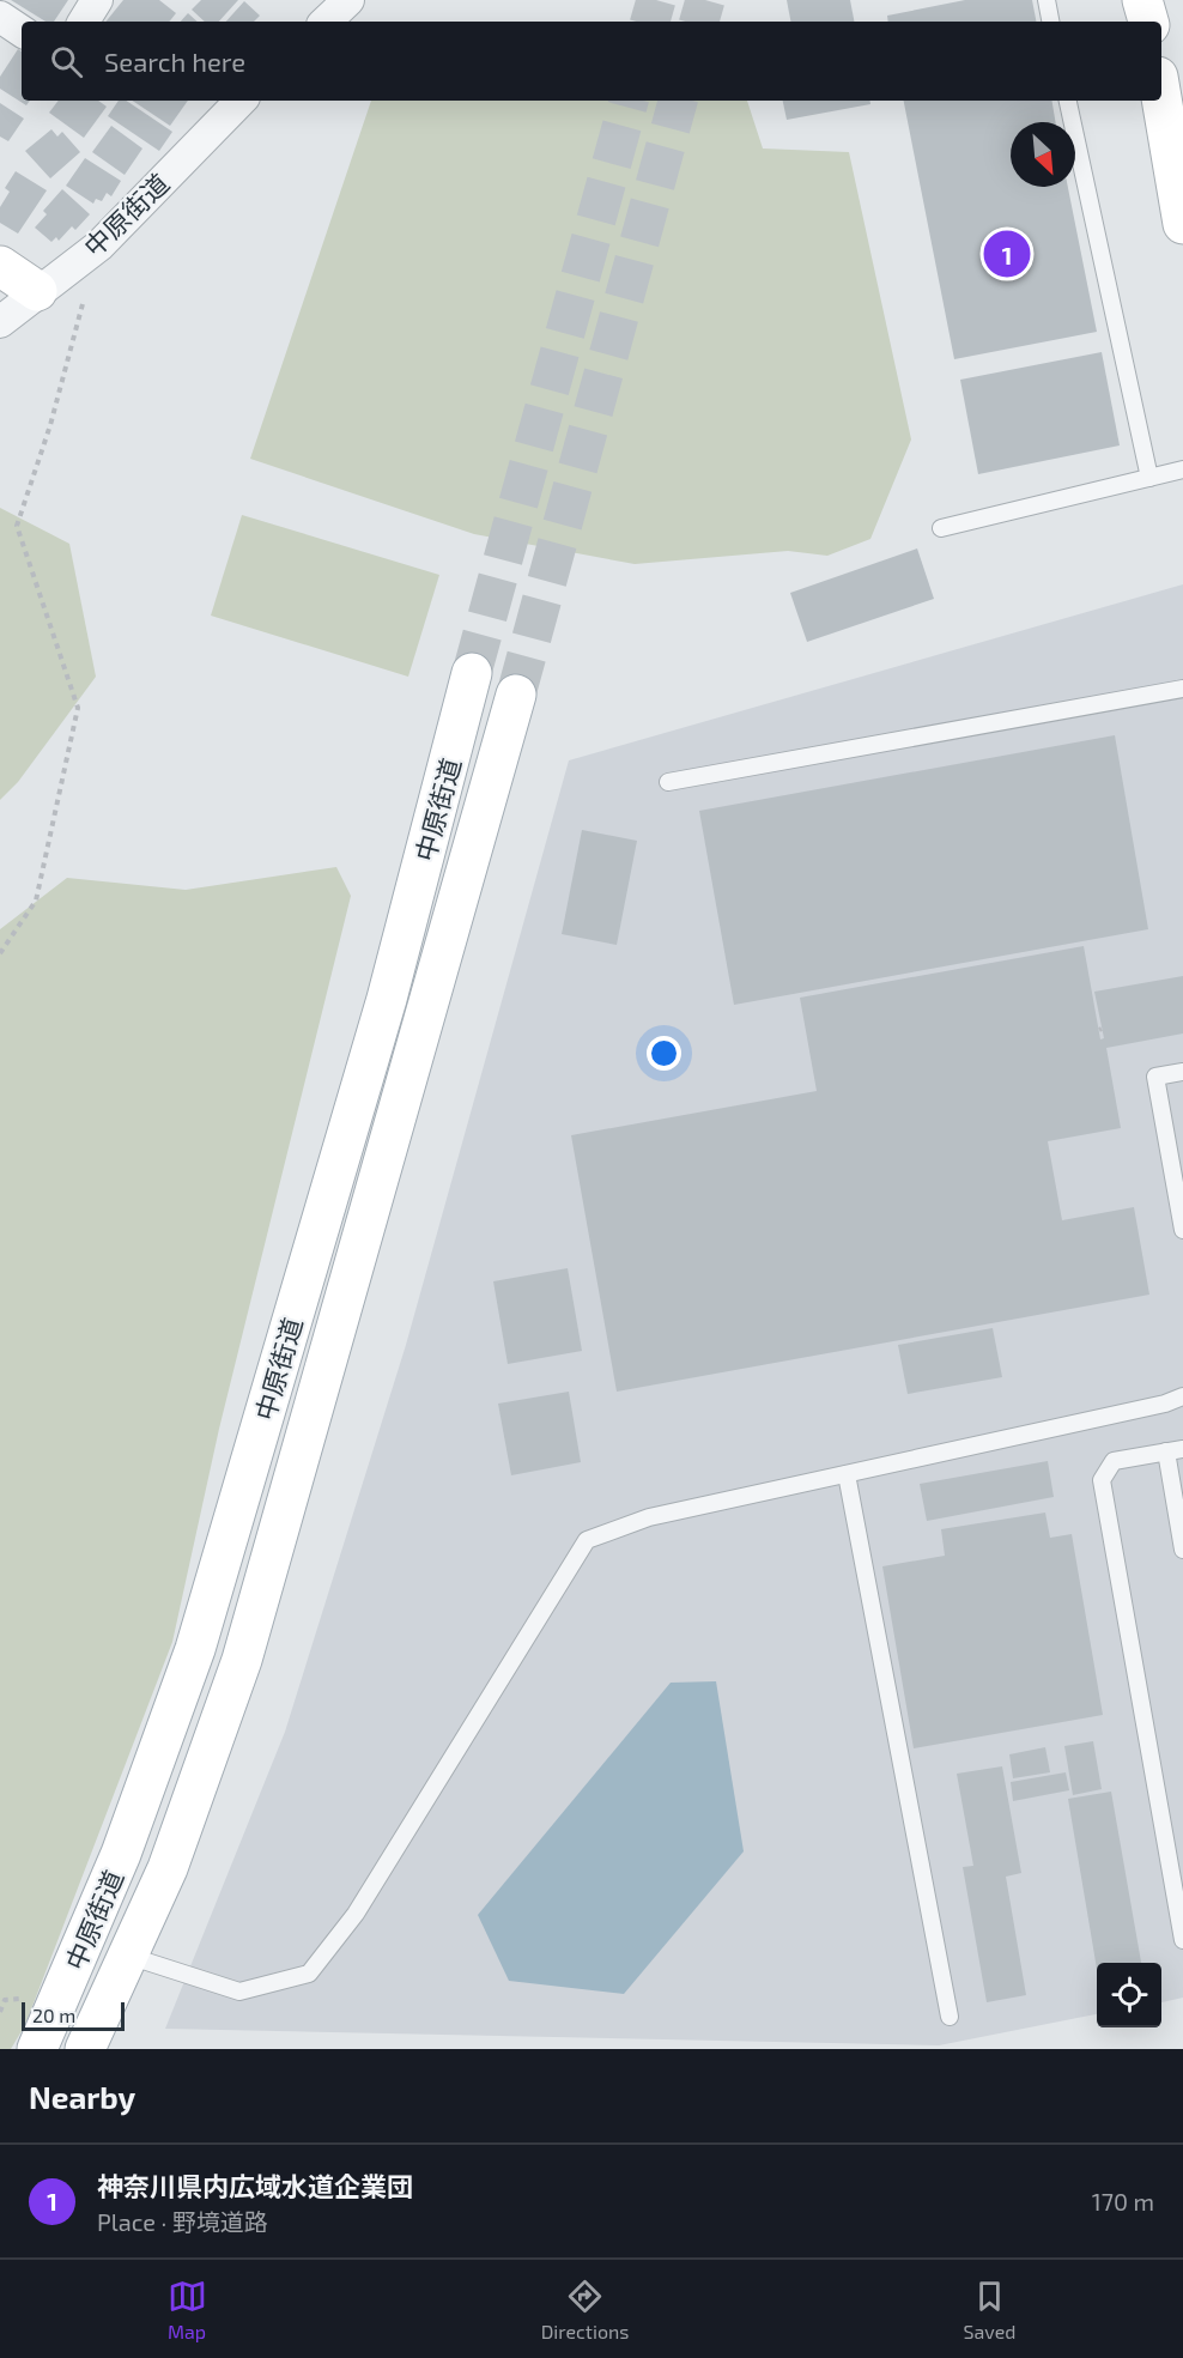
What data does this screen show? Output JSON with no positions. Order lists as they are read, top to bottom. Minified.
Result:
{"streets":{"main road":["中原街道"]},"scale_bar":"20 m","north":"bottom right","page":{"search":"Search here","pins":"1","scale":"20 m","heading":"Nearby","list":[{"mark":"1","name":"神奈川県内広域水道企業団","note":"Place · 野境道路","value":"170 m"}],"nav":["Map","Directions","Saved"]}}
